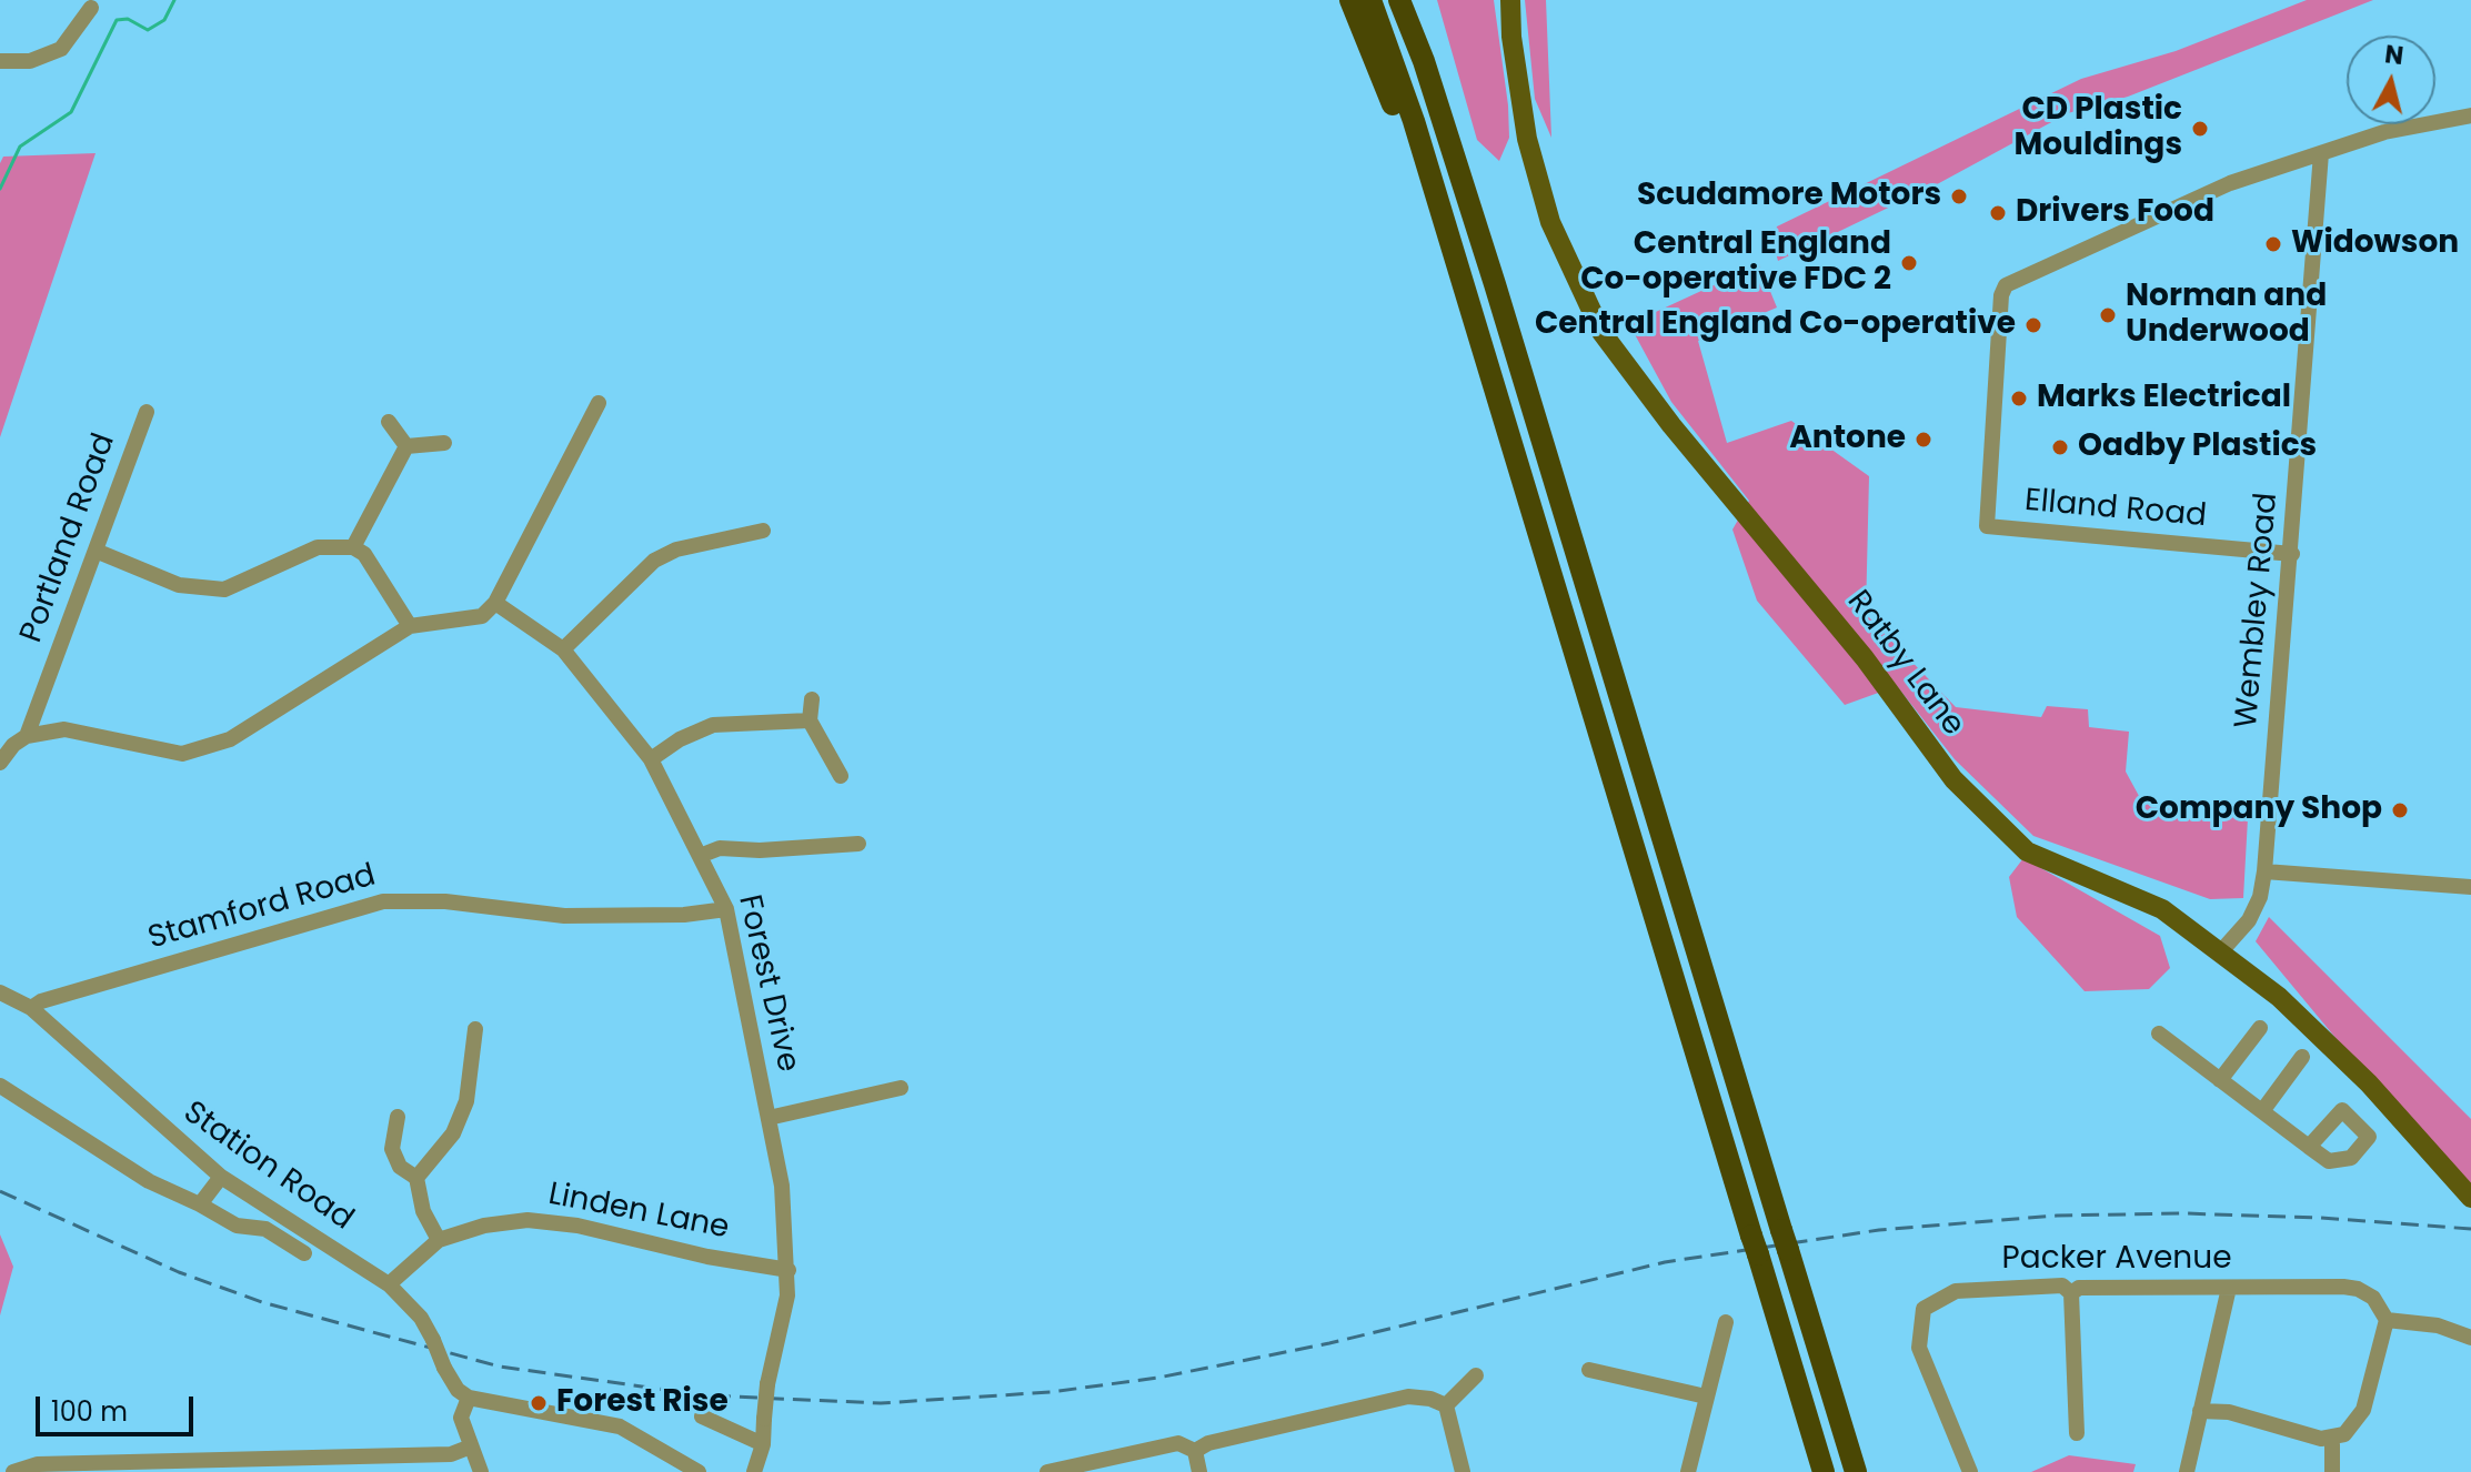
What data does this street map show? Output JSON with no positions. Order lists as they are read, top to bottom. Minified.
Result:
{"streets":{"main road":["Ratby Lane"],"street":["Elland Road","Portland Road","Wembley Road","Stamford Road","Forest Drive","Station Road","Linden Lane","Packer Avenue"]},"crossings":[["Elland Road","Wembley Road"],["Wembley Road","Ratby Lane"],["Stamford Road","Forest Drive"],["Stamford Road","Station Road"],["Forest Drive","Linden Lane"],["Station Road","Linden Lane"]],"places":["CD Plastic Mouldings","Scudamore Motors","Drivers Food","Widowson","Central England Co-operative FDC 2","Norman and Underwood","Central England Co-operative","Marks Electrical","Antone","Oadby Plastics","Company Shop","Forest Rise"],"scale_bar":"100 m","north":"top"}
